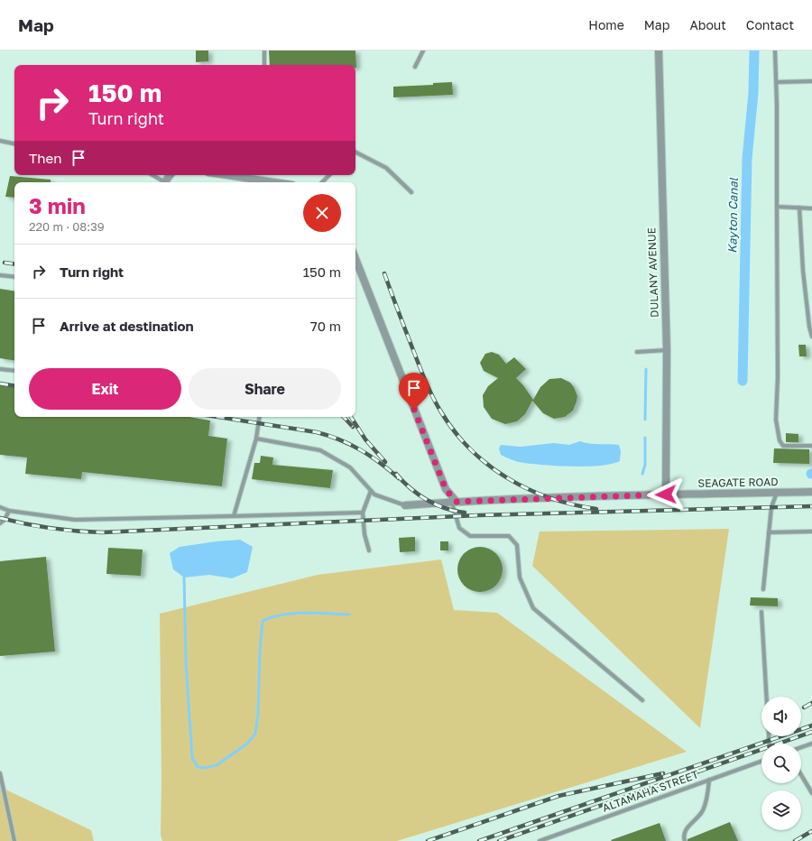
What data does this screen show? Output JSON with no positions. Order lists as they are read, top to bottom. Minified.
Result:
{"streets":{"street":["DULANY AVENUE","SEAGATE ROAD"],"lane":["ALTAMAHA STREET"]},"crossings":[["DULANY AVENUE","SEAGATE ROAD"]],"water":["Kayton Canal"],"page":{"header":"Map","nav":["Home","Map","About","Contact"],"turn":["150 m","Turn right"],"then":"Then","heading":["3 min","220 m · 08:39"],"list":[{"name":"Turn right","value":"150 m"},{"name":"Arrive at destination","value":"70 m"}],"buttons":["Exit","Share"]}}
